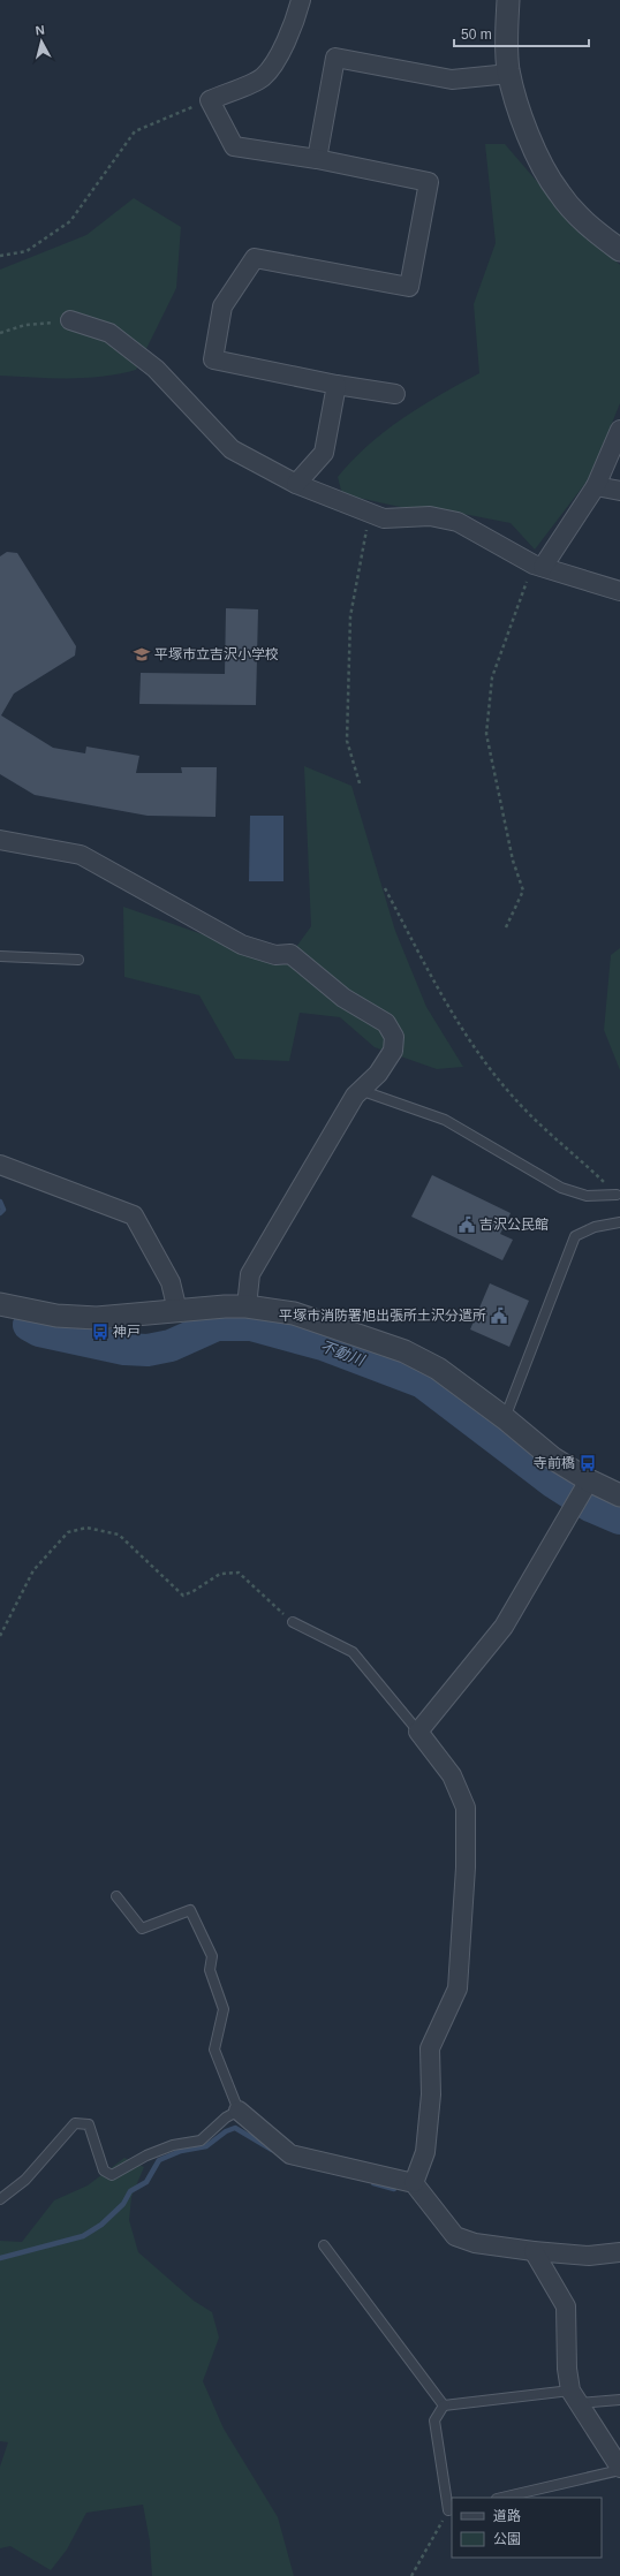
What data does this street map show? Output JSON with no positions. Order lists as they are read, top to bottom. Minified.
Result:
{"water":["不動川"],"places":{"school or university":["平塚市立吉沢小学校"],"public building":["吉沢公民館","平塚市消防署旭出張所土沢分遣所"],"bus stop":["神戸","寺前橋"]},"legend":["道路","公園"],"scale_bar":"50 m","north":"top"}
